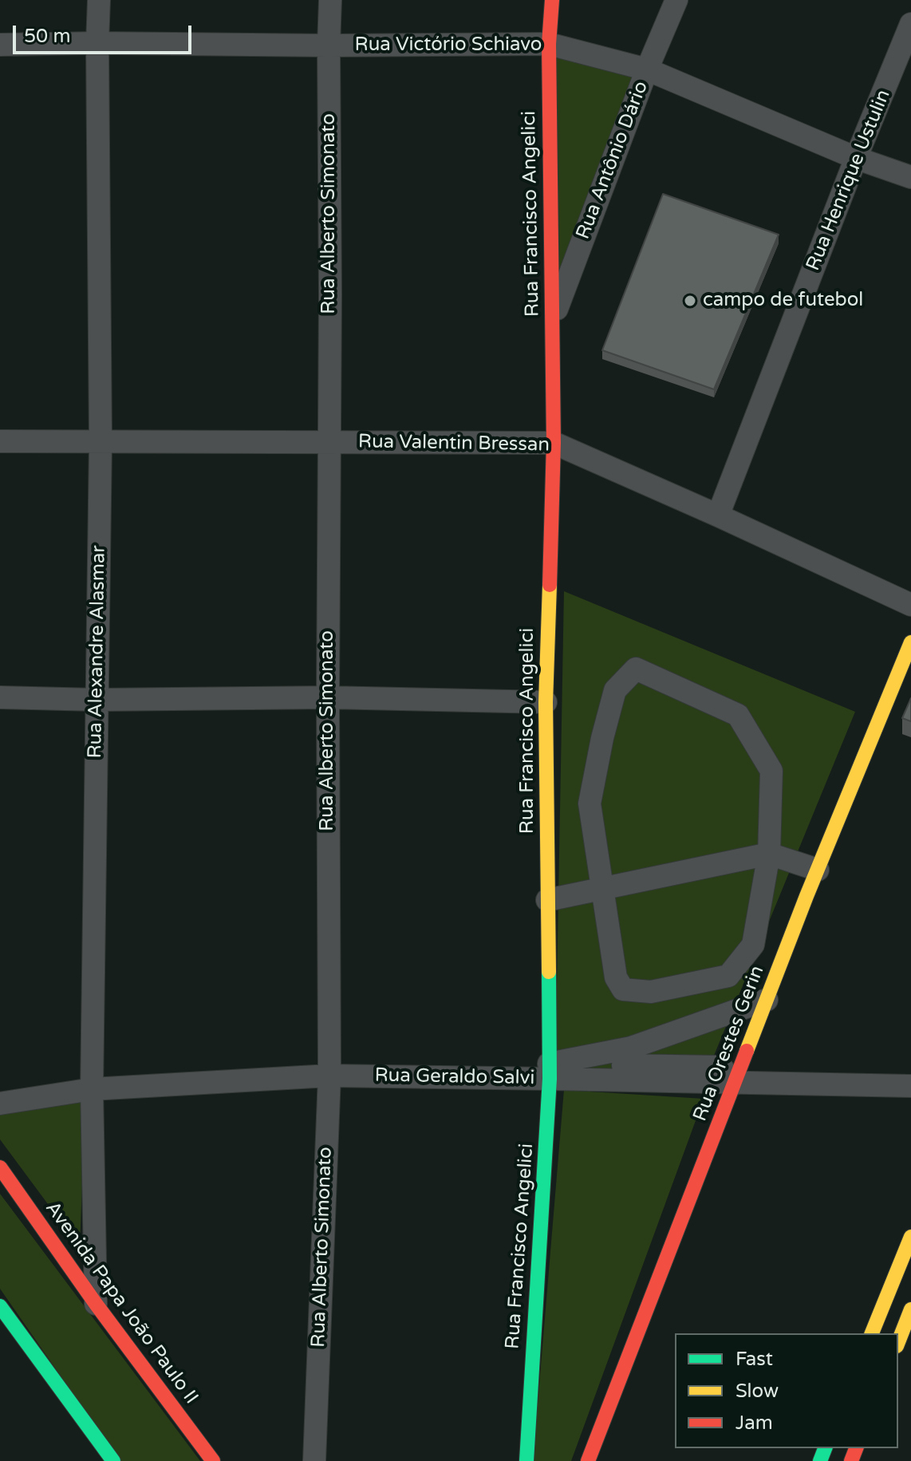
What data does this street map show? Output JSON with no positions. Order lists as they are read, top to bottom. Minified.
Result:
{"streets":{"street":["Rua Victório Schiavo","Rua Antônio Dário","Rua Henrique Ustulin","Rua Alberto Simonato","Rua Francisco Angelici","Rua Valentin Bressan","Rua Alexandre Alasmar","Rua Orestes Gerin","Rua Geraldo Salvi","Avenida Papa João Paulo II"]},"crossings":[["Rua Victório Schiavo","Rua Antônio Dário"],["Rua Victório Schiavo","Rua Henrique Ustulin"],["Rua Victório Schiavo","Rua Alberto Simonato"],["Rua Victório Schiavo","Rua Francisco Angelici"],["Rua Victório Schiavo","Rua Alexandre Alasmar"],["Rua Antônio Dário","Rua Francisco Angelici"],["Rua Henrique Ustulin","Rua Valentin Bressan"],["Rua Alberto Simonato","Rua Valentin Bressan"],["Rua Alberto Simonato","Rua Geraldo Salvi"],["Rua Francisco Angelici","Rua Valentin Bressan"],["Rua Francisco Angelici","Rua Geraldo Salvi"],["Rua Valentin Bressan","Rua Alexandre Alasmar"],["Rua Alexandre Alasmar","Rua Geraldo Salvi"],["Rua Alexandre Alasmar","Avenida Papa João Paulo II"]],"places":["campo de futebol"],"legend":["Fast","Slow","Jam"],"scale_bar":"50 m"}
